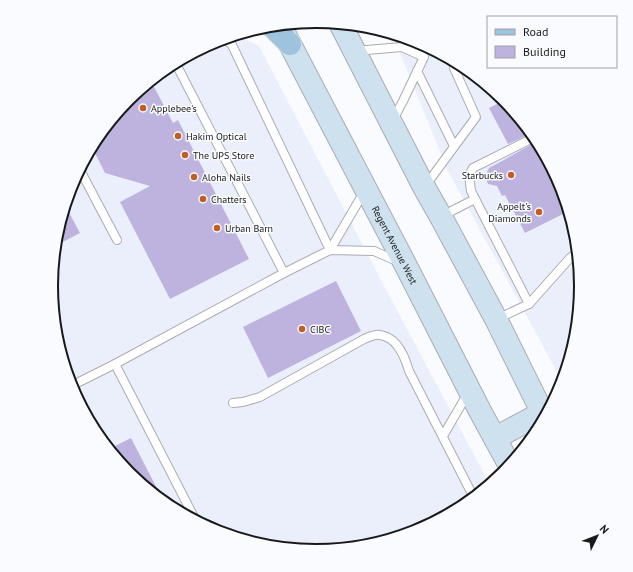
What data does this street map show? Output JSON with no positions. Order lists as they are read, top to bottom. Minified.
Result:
{"streets":{"main road":["Regent Avenue West"]},"places":["Applebee's","Hakim Optical","The UPS Store","Starbucks","Aloha Nails","Chatters","Appelt's Diamonds","Urban Barn","CIBC"],"legend":["Road","Building"],"north":"top right"}
